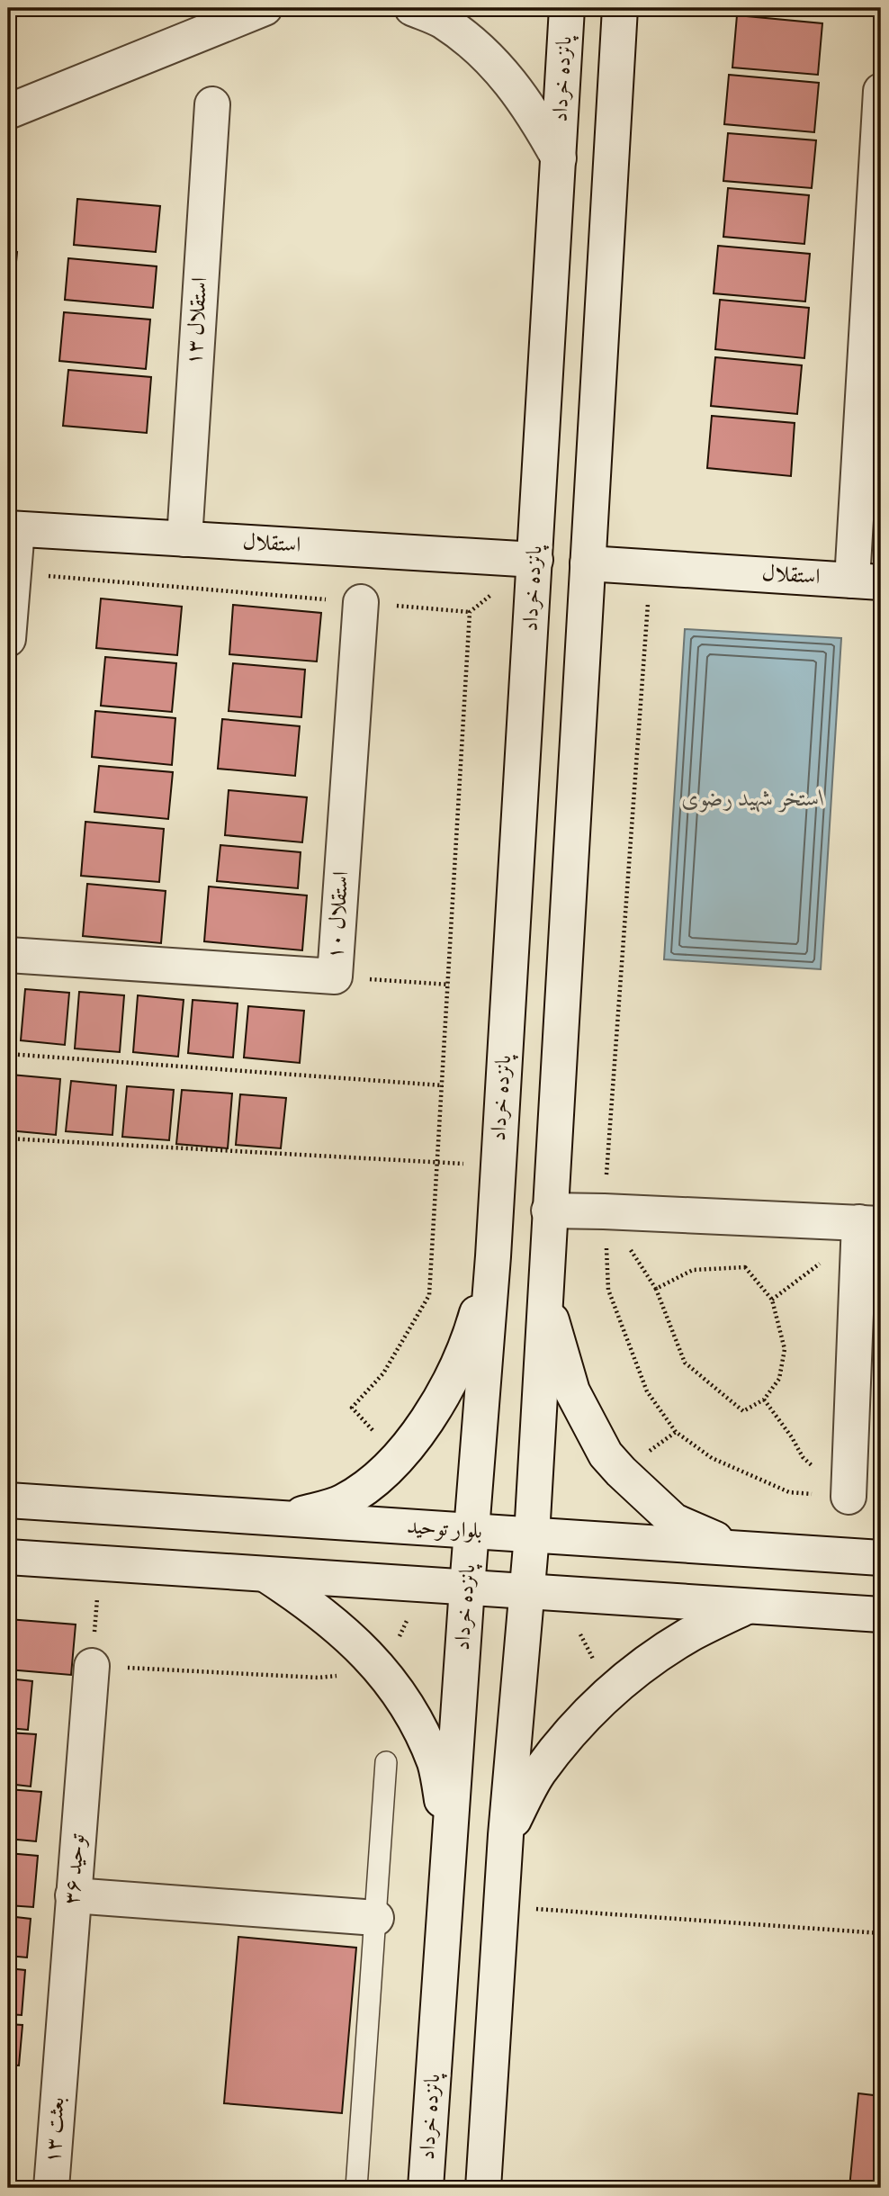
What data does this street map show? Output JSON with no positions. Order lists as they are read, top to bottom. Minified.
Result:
{"streets":{"street":["پانزده خرداد","استقلال ۱۳","استقلال","استقلال ۱۰","بلوار توحید","توحید ۳۶","بعثت ۱۳"]},"crossings":[["پانزده خرداد","استقلال"],["پانزده خرداد","بلوار توحید"],["استقلال ۱۳","استقلال"],["توحید ۳۶","بعثت ۱۳"]],"water":["استخر شهید رضوی"]}
